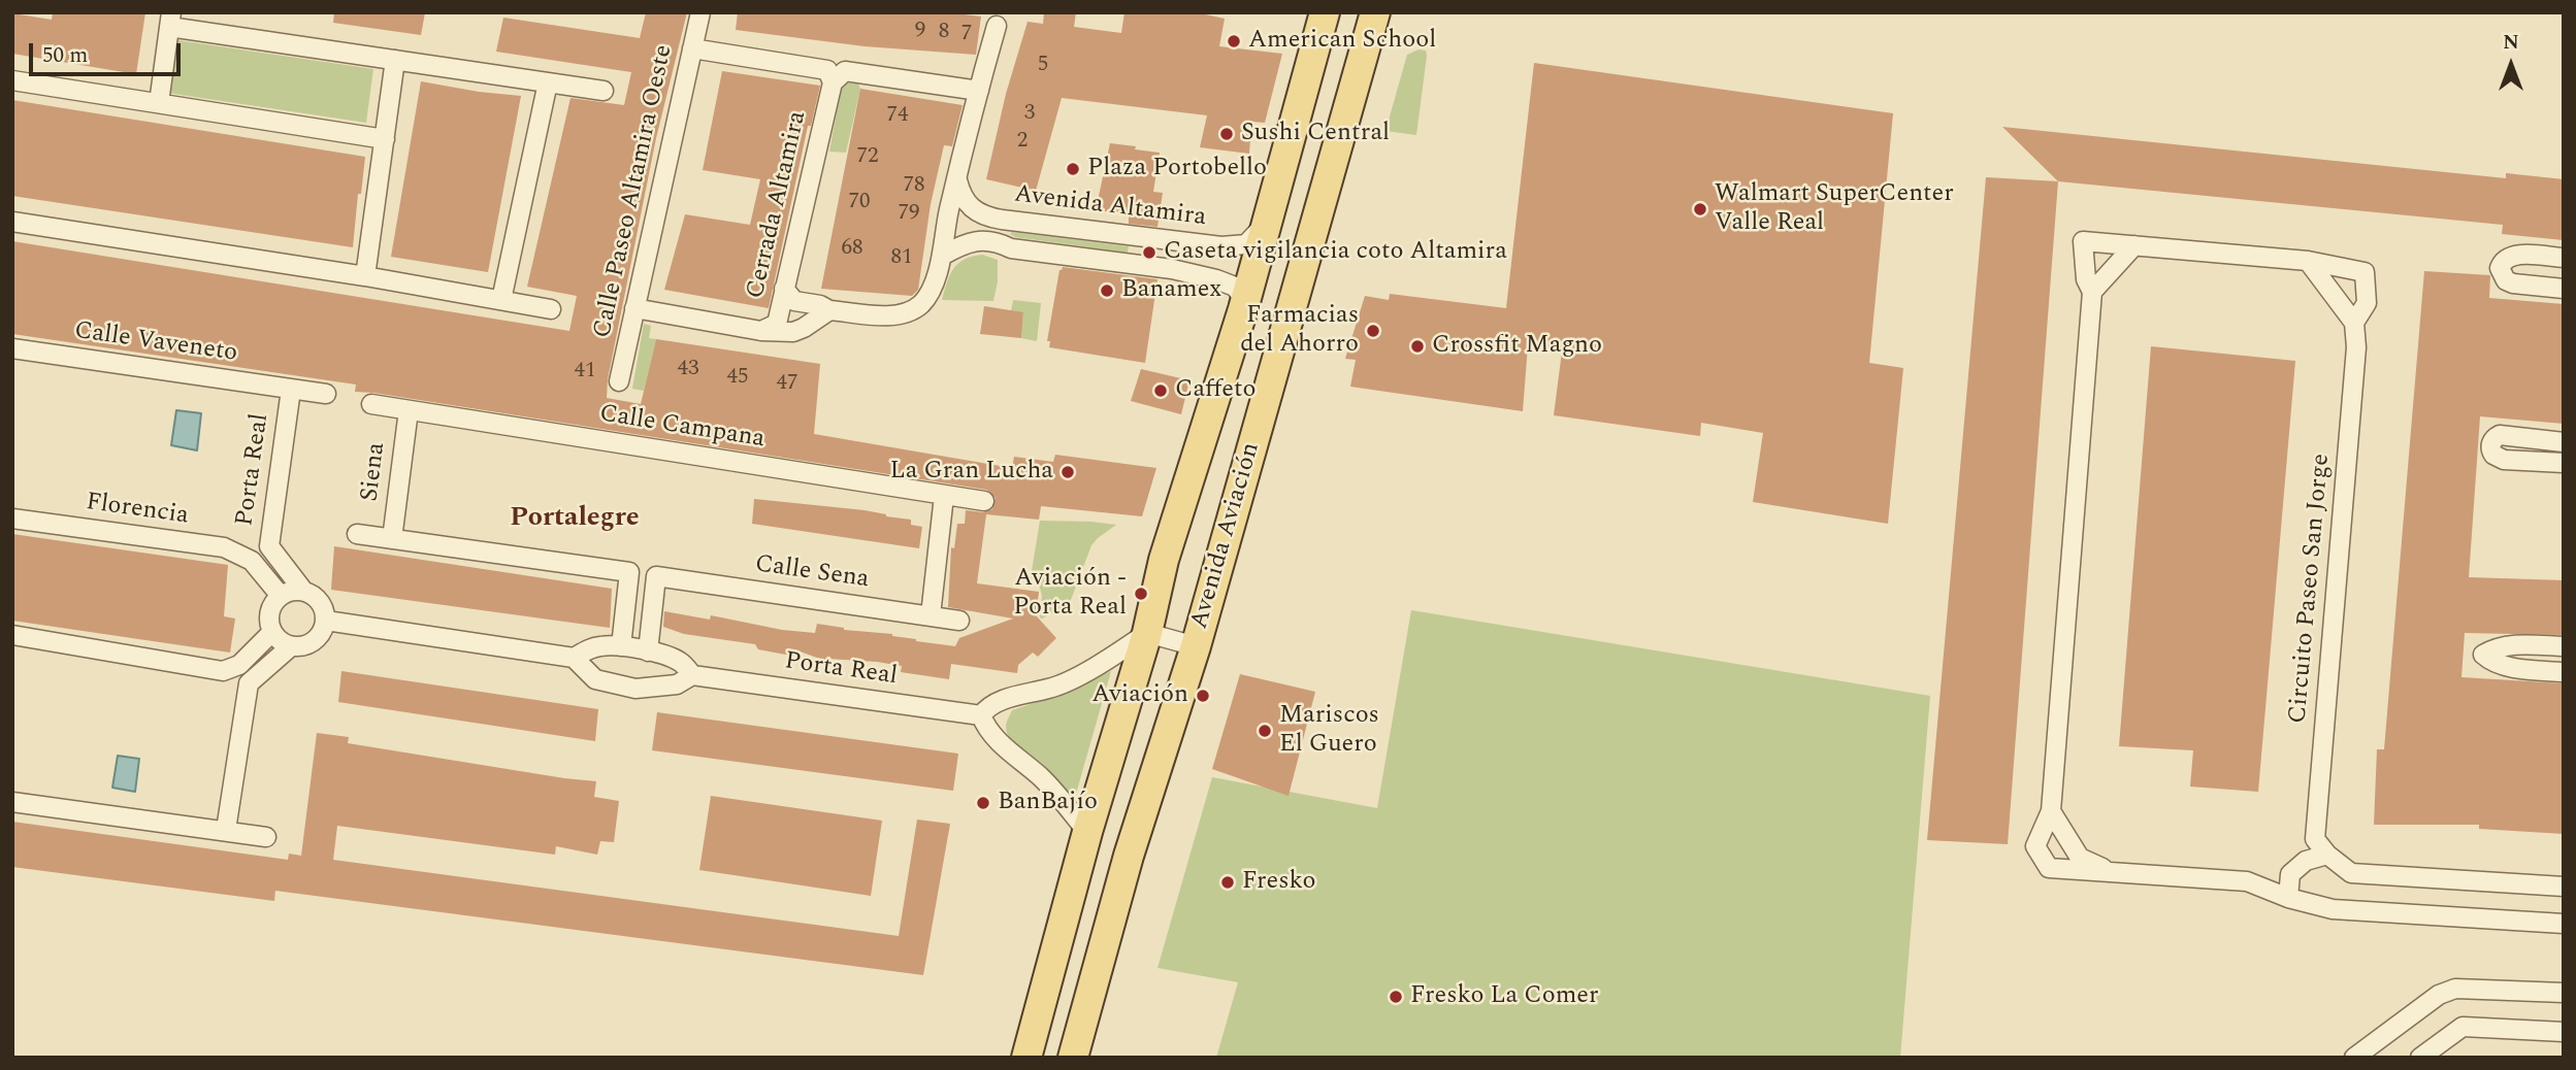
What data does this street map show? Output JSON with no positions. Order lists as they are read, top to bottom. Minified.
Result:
{"streets":{"main road":["Avenida Aviación"],"street":["Calle Paseo Altamira Oeste","Cerrada Altamira","Avenida Altamira","Calle Vaveneto","Calle Campana","Porta Real","Siena","Florencia","Calle Sena","Circuito Paseo San Jorge"]},"crossings":[["Avenida Altamira","Avenida Aviación"],["Calle Vaveneto","Porta Real"],["Calle Campana","Siena"],["Porta Real","Florencia"],["Porta Real","Calle Sena"]],"districts":["Portalegre"],"places":["American School","Sushi Central","Plaza Portobello","Walmart SuperCenter Valle Real","Caseta vigilancia coto Altamira","Banamex","Farmacias del Ahorro","Crossfit Magno","Caffeto","La Gran Lucha","Aviación - Porta Real","Aviación","Mariscos El Guero","BanBajío","Fresko","Fresko La Comer"],"house_numbers":["9","8","7","5","3","74","2","72","78","70","79","68","81","43","41","45","47"],"scale_bar":"50 m","north":"top"}
